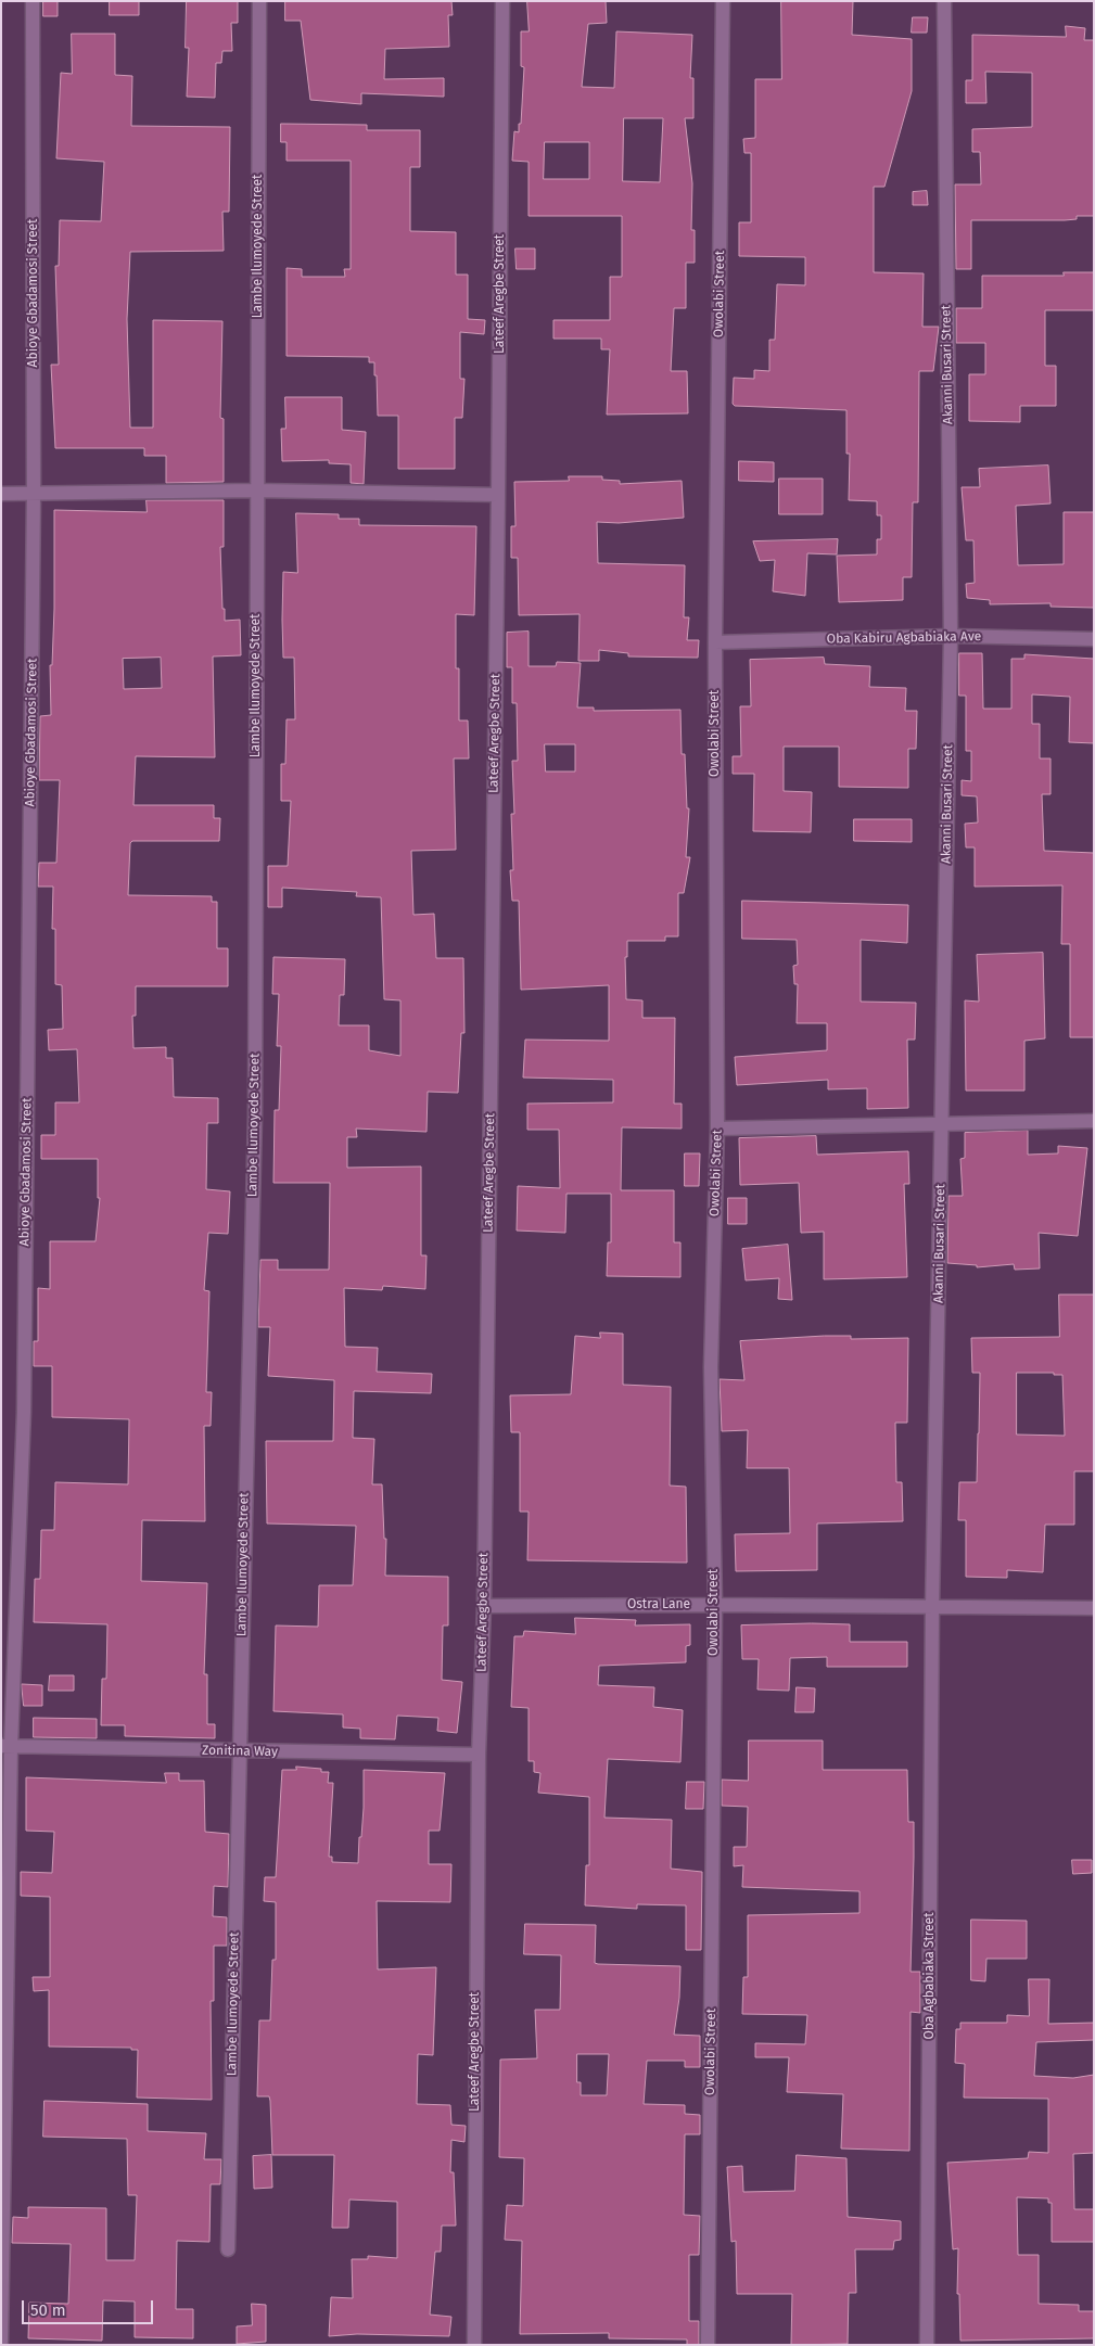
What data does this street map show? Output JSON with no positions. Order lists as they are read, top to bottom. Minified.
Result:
{"streets":{"street":["Lambe Ilumoyede Street","Abioye Gbadamosi Street","Lateef Aregbe Street","Owolabi Street","Akanni Busari Street","Oba Kabiru Agbabiaka Ave","Ostra Lane","Zonitina Way","Oba Agbabiaka Street"]},"crossings":[["Lambe Ilumoyede Street","Zonitina Way"],["Abioye Gbadamosi Street","Zonitina Way"],["Lateef Aregbe Street","Ostra Lane"],["Lateef Aregbe Street","Zonitina Way"],["Owolabi Street","Oba Kabiru Agbabiaka Ave"],["Owolabi Street","Ostra Lane"],["Akanni Busari Street","Oba Kabiru Agbabiaka Ave"],["Akanni Busari Street","Ostra Lane"],["Akanni Busari Street","Oba Agbabiaka Street"],["Ostra Lane","Oba Agbabiaka Street"]],"scale_bar":"50 m"}
